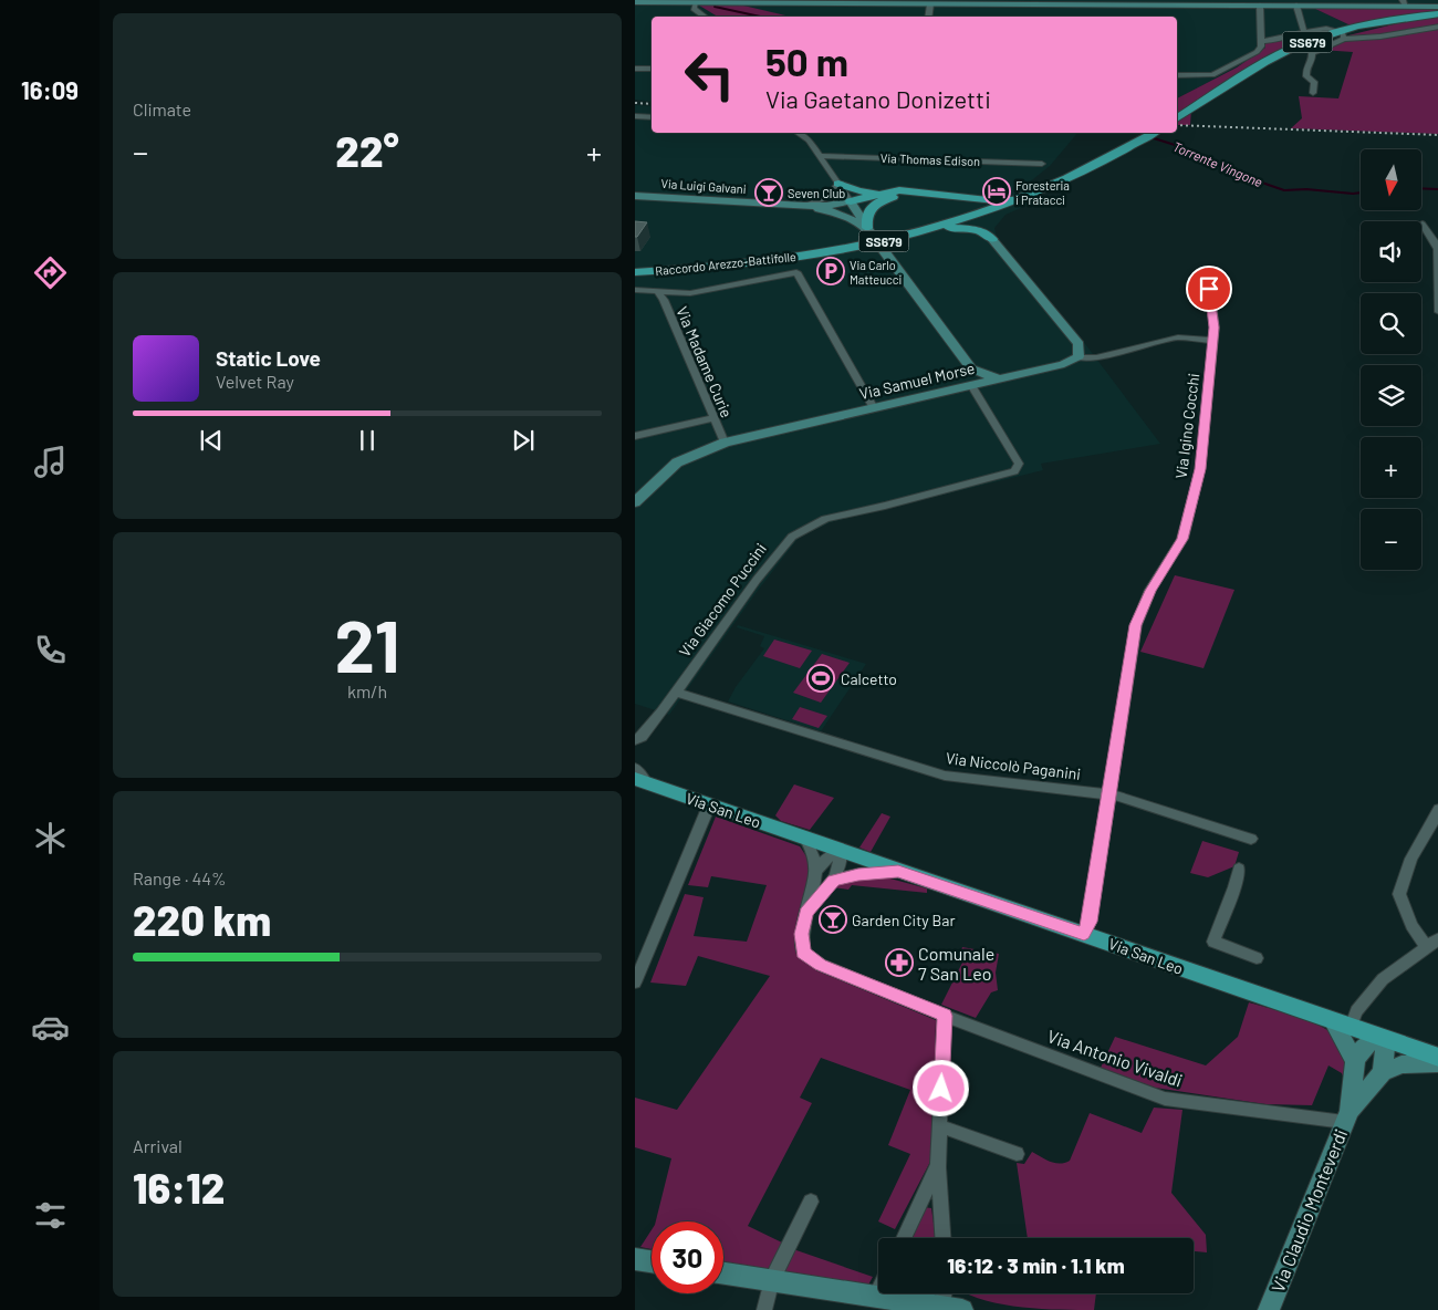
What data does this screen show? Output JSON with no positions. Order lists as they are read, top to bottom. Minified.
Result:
{"streets":{"main road":["SS679","Raccordo Arezzo-Battifolle","Via San Leo"],"street":["Via Thomas Edison","Via Luigi Galvani","Via Madame Curie","Via Samuel Morse","Via Igino Cocchi","Via Giacomo Puccini","Via Niccolò Paganini","Via Antonio Vivaldi","Via Claudio Monteverdi"]},"crossings":[["Via Madame Curie","Via Samuel Morse"],["Via Samuel Morse","Via Giacomo Puccini"],["Via Igino Cocchi","Via Niccolò Paganini"],["Via Igino Cocchi","Via San Leo"],["Via Giacomo Puccini","Via Niccolò Paganini"],["Via Antonio Vivaldi","Via Claudio Monteverdi"]],"water":["Torrente Vingone"],"places":{"hotel":["Foresteria i Pratacci"],"bar":["Seven Club","Garden City Bar"],"parking":["Via Carlo Matteucci"],"sports":["Calcetto"],"pharmacy":["Comunale 7 San Leo"]},"north":"bottom","page":{"tabs":"16:09","tile":["Climate",["21","km/h"],["Range · 44%","220 km"],["Arrival","16:12"]],"turn":["50 m","Via Gaetano Donizetti"],"heat":["−","22°","+"],"map_buttons":["+","−"],"song":["Static Love","Velvet Ray"],"limit":"30","trip":"16:12 · 3 min · 1.1 km"}}
